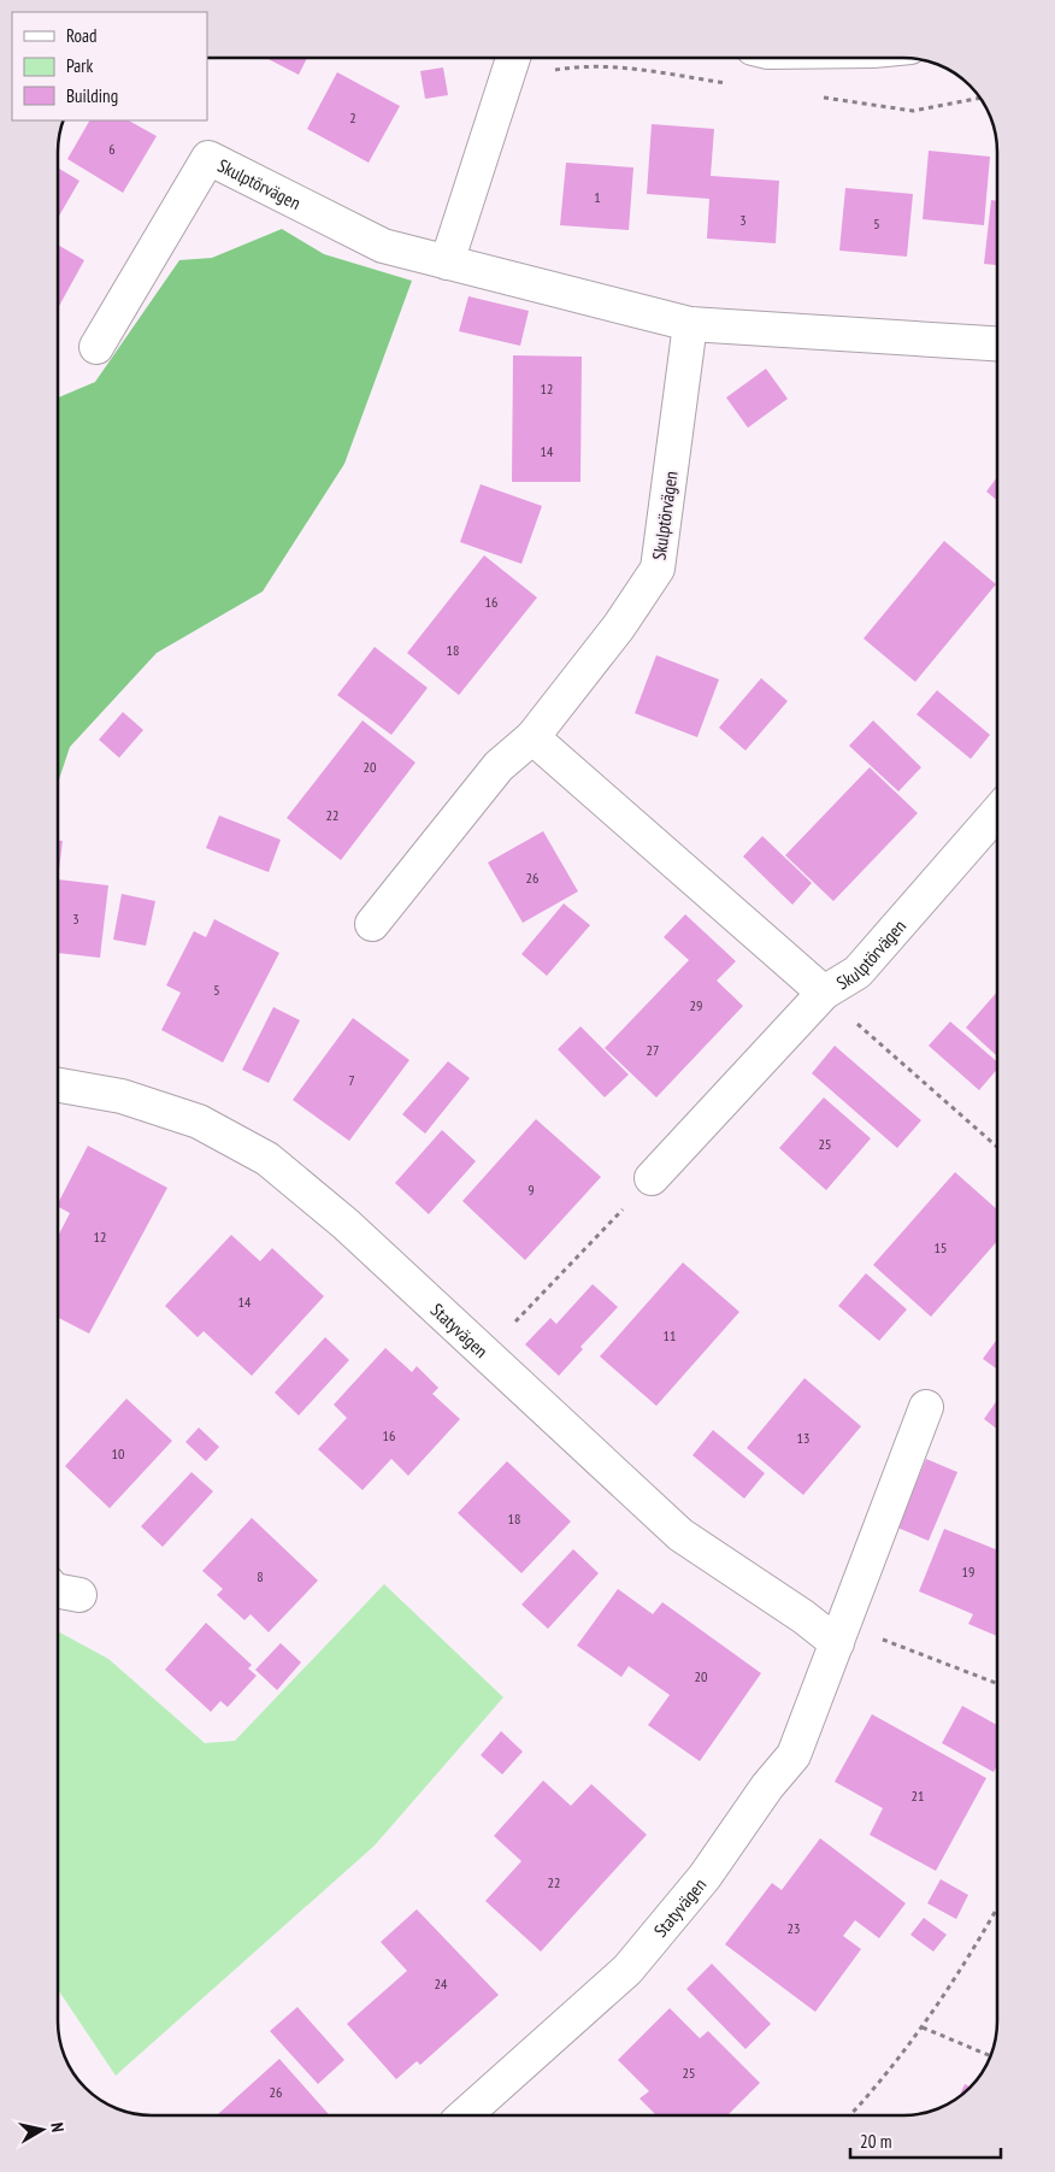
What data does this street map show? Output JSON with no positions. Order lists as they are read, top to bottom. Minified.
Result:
{"streets":{"street":["Skulptörvägen","Statyvägen"]},"house_numbers":["2","6","1","3","5","12","14","16","18","20","22","26","3","5","29","27","7","25","9","12","15","14","11","16","13","10","18","19","8","20","21","22","23","24","25","26"],"legend":["Road","Park","Building"],"scale_bar":"20 m","north":"right"}
